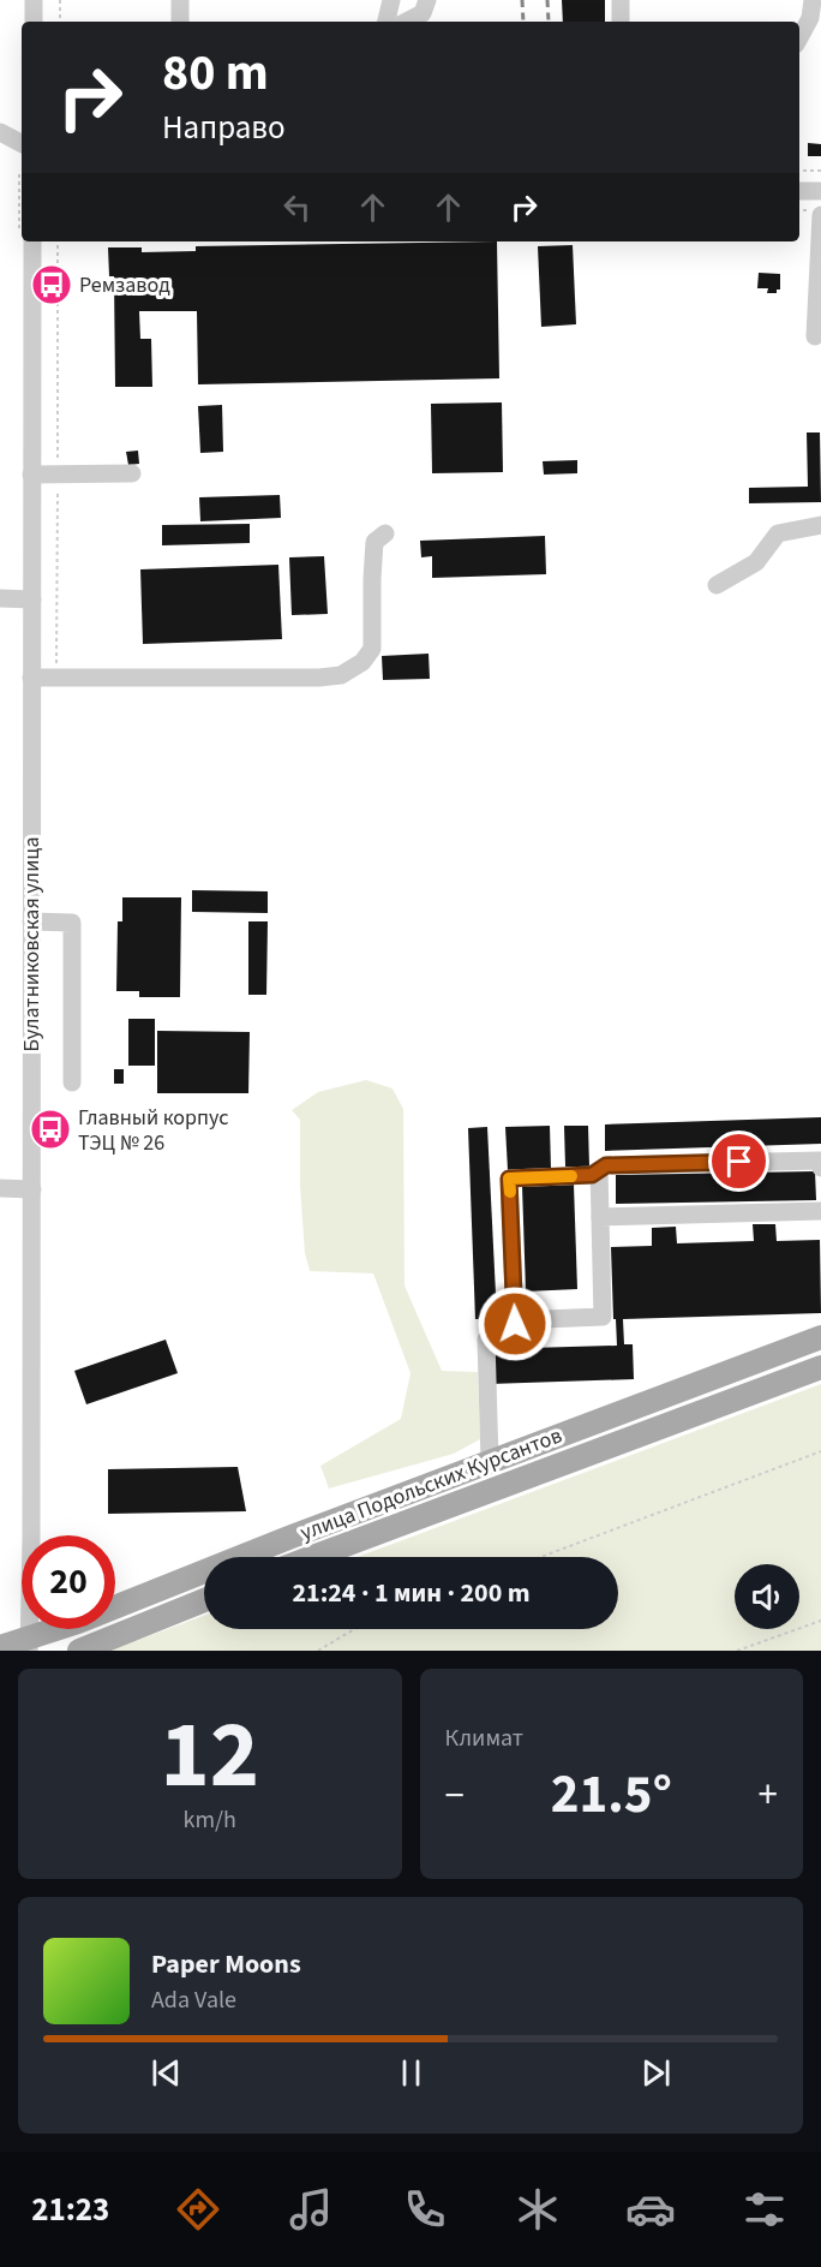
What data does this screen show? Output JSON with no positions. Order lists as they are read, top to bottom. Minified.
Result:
{"streets":{"main road":["улица Подольских Курсантов"],"street":["Булатниковская улица"]},"crossings":[["Булатниковская улица","улица Подольских Курсантов"]],"places":{"bus stop":["Ремзавод","Главный корпус ТЭЦ № 26"]},"page":{"turn":["80 m","Направо"],"limit":"20","trip":"21:24 · 1 мин · 200 m","tile":[["12","km/h"],"Климат"],"heat":["−","21.5°","+"],"song":["Paper Moons","Ada Vale"],"tabs":"21:23"}}
